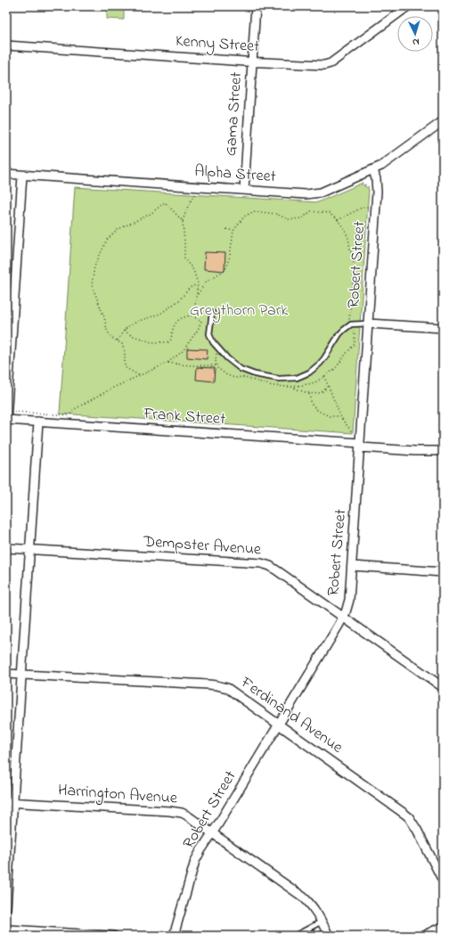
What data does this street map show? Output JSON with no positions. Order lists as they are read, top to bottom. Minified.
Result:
{"streets":{"street":["Kenny Street","Gama Street","Alpha Street","Robert Street","Frank Street","Dempster Avenue","Ferdinand Avenue","Harrington Avenue"]},"crossings":[["Kenny Street","Gama Street"],["Gama Street","Alpha Street"],["Alpha Street","Robert Street"],["Robert Street","Frank Street"],["Robert Street","Dempster Avenue"],["Robert Street","Ferdinand Avenue"],["Robert Street","Harrington Avenue"]],"parks":["Greythorn Park"],"north":"bottom"}
